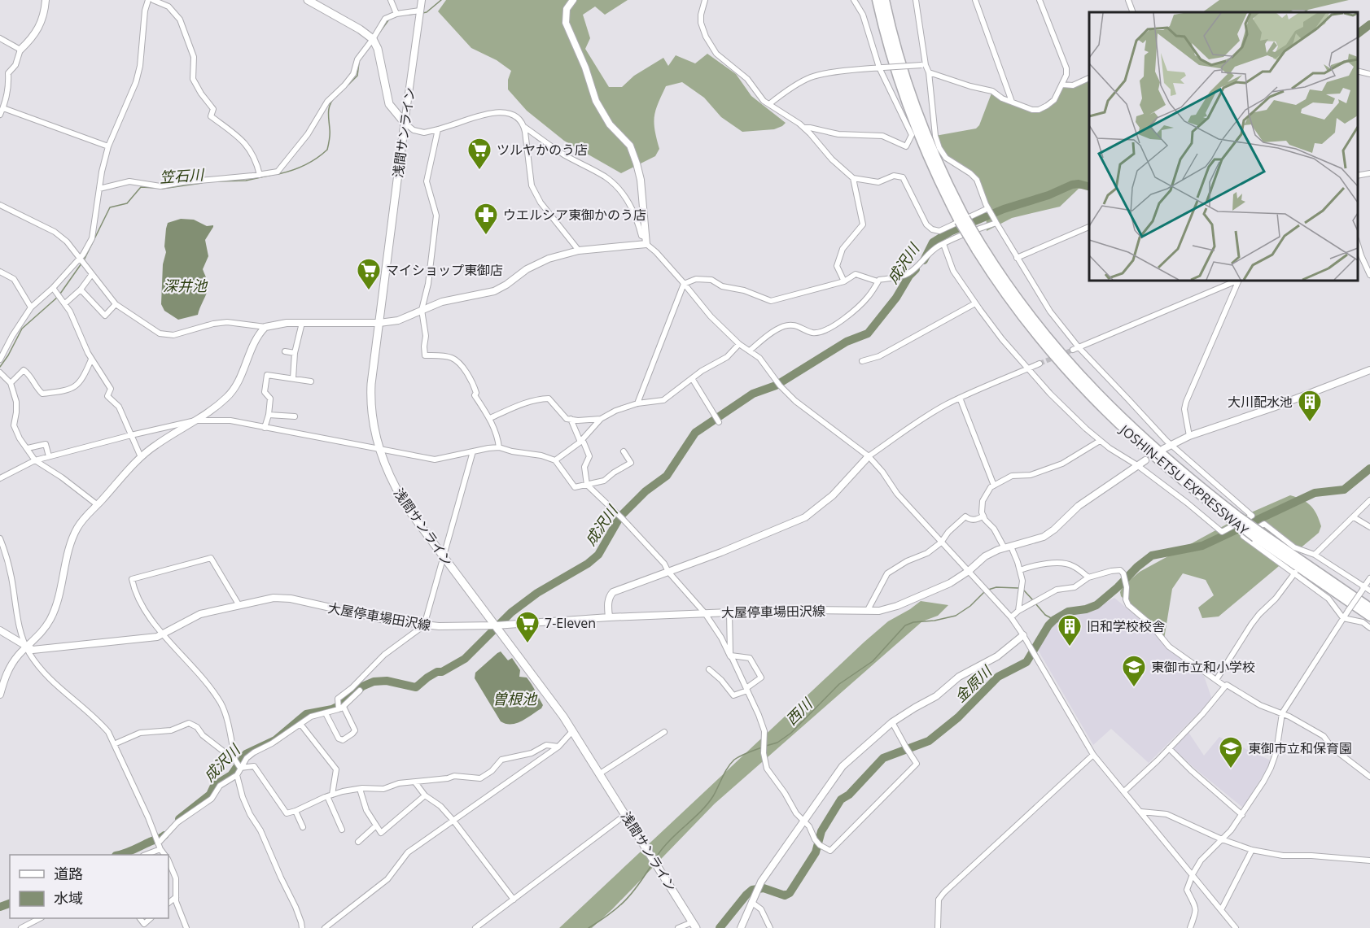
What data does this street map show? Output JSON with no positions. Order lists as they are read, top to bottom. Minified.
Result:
{"streets":{"highway":["JOSHIN-ETSU EXPRESSWAY"],"main road":["浅間サンライン"],"street":["大屋停車場田沢線"]},"crossings":[["浅間サンライン","大屋停車場田沢線"]],"water":["笠石川","成沢川","深井池","金原川","曽根池","西川"],"places":{"supermarket":["ツルヤかのう店","マイショップ東御店","7-Eleven"],"pharmacy":["ウエルシア東御かのう店"],"building":["大川配水池","旧和学校校舎"],"school or university":["東御市立和小学校","東御市立和保育園"]},"legend":["道路","水域"]}
